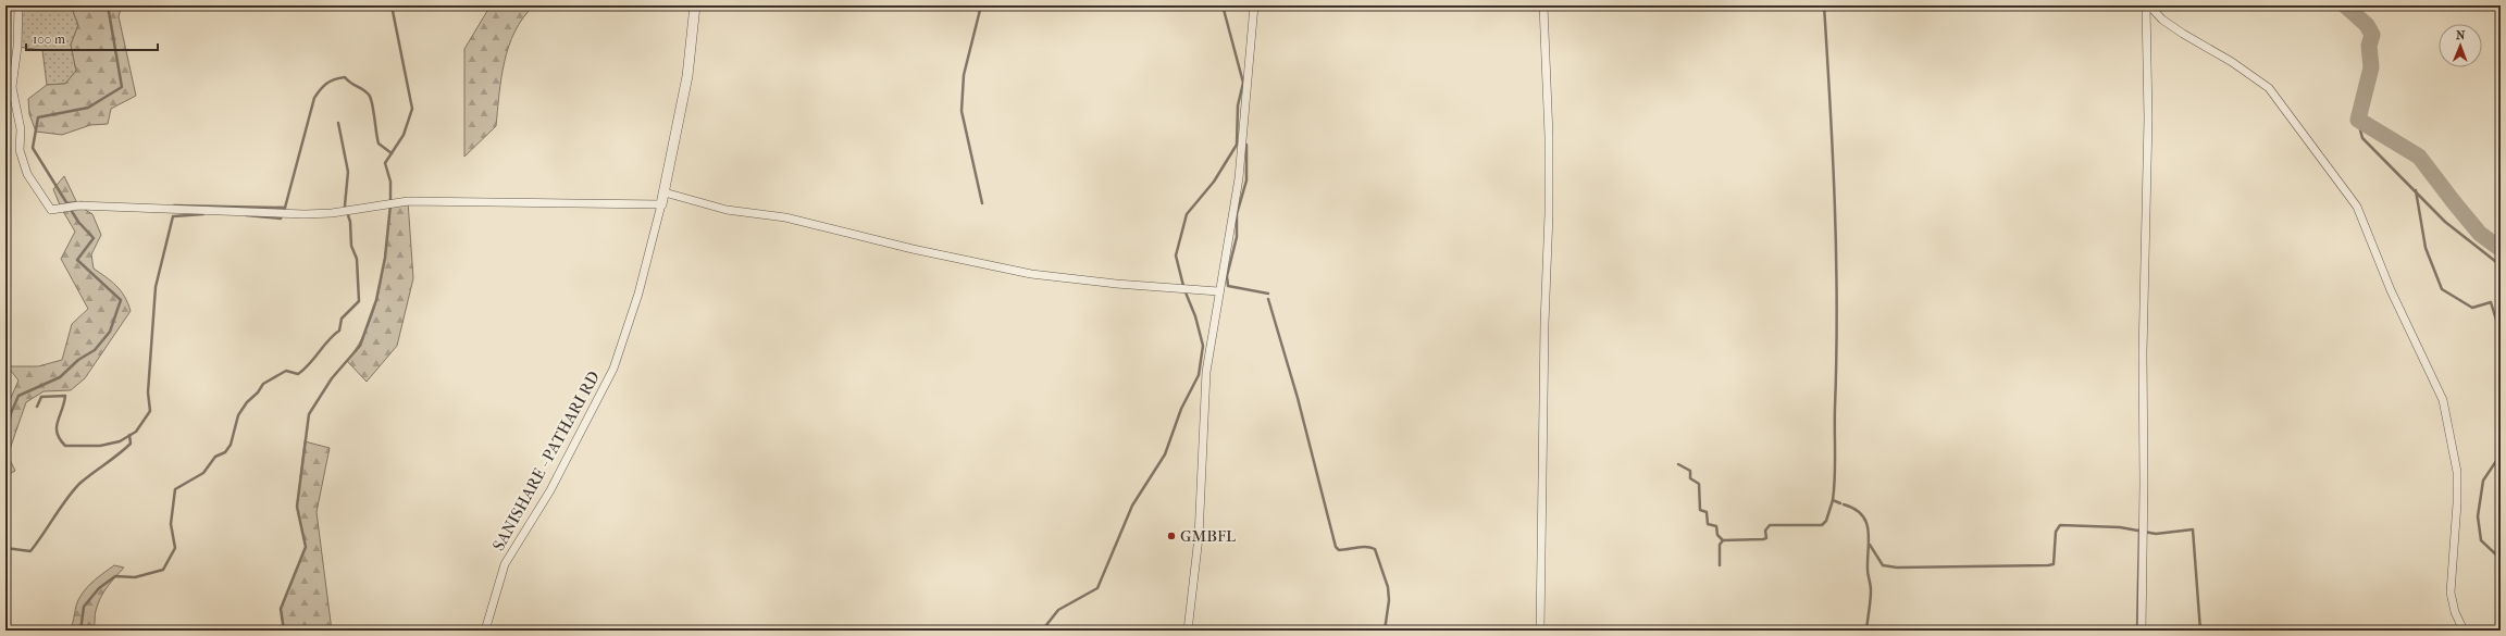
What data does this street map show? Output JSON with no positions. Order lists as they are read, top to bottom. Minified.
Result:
{"streets":{"street":["SANISHARE - PATHARI RD"]},"places":["GMBFL"],"scale_bar":"100 m","north":"top"}
